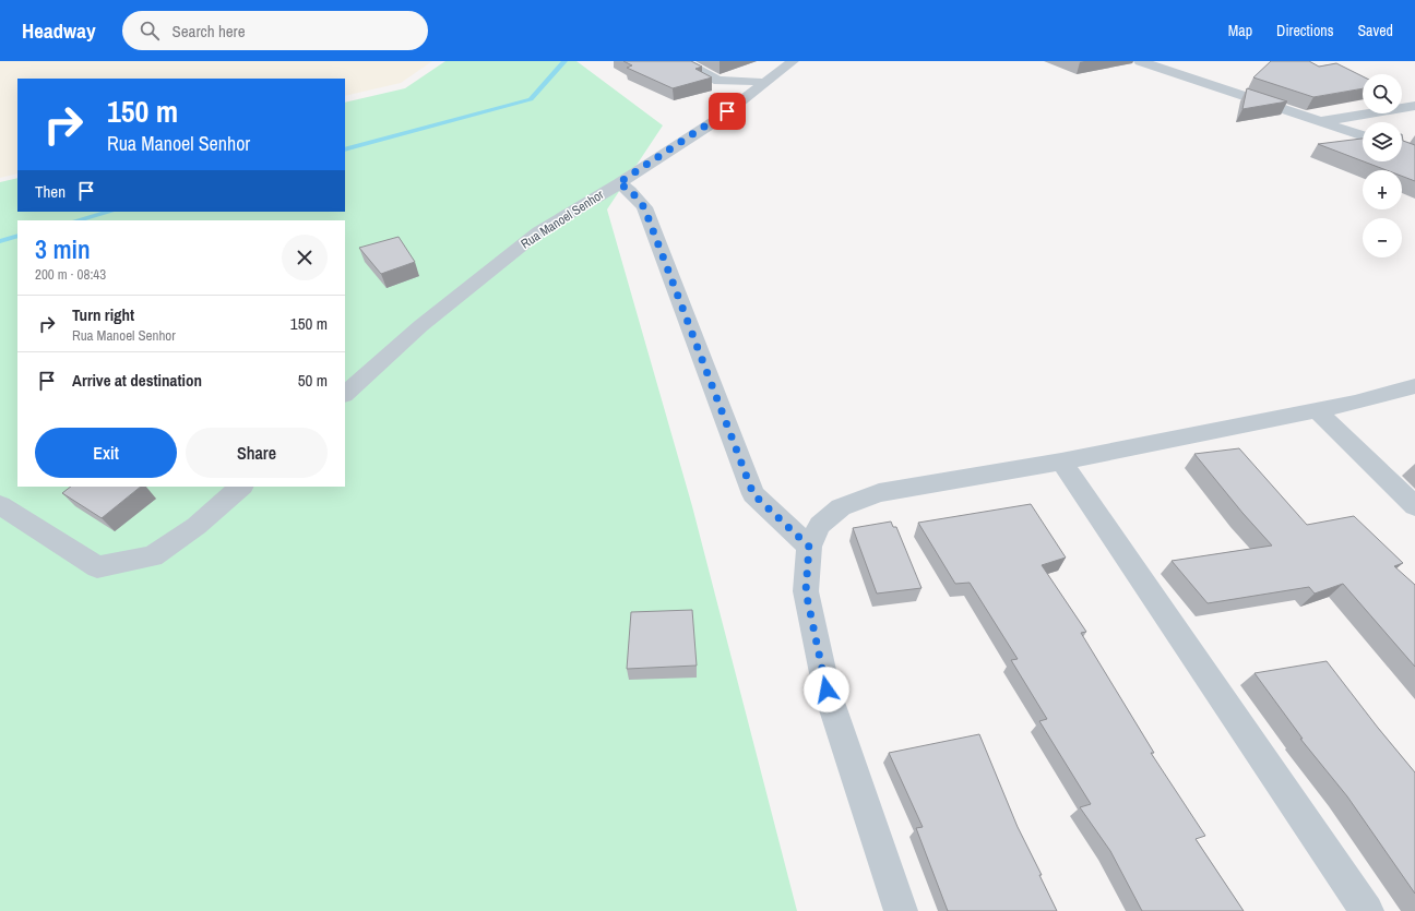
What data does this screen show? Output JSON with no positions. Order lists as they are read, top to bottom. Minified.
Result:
{"streets":{"street":["Rua Manoel Senhor"]},"page":{"header":"Headway","search":"Search here","nav":["Map","Directions","Saved"],"map_buttons":["+","−"],"turn":["150 m","Rua Manoel Senhor"],"then":"Then","heading":["3 min","200 m · 08:43"],"list":[{"name":"Turn right","note":"Rua Manoel Senhor","value":"150 m"},{"name":"Arrive at destination","value":"50 m"}],"buttons":["Exit","Share"]}}
